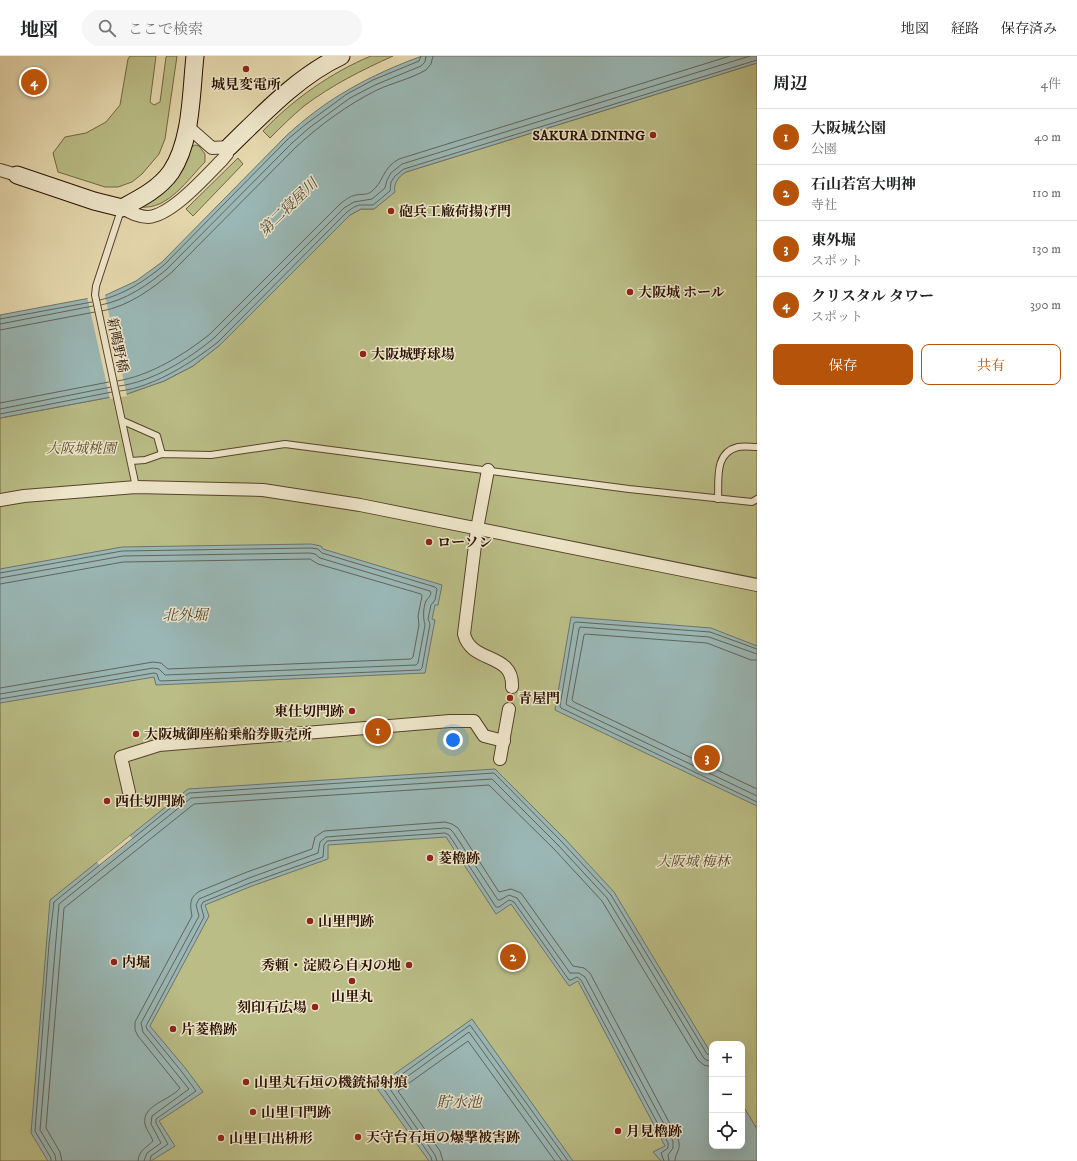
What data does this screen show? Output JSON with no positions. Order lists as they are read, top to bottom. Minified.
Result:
{"streets":{"lane":["新鴫野橋"]},"water":["第二寝屋川","北外堀","貯水池"],"parks":["大阪城桃園","大阪城 梅林"],"places":["城見変電所","SAKURA DINING","砲兵工廠荷揚げ門","大阪城 ホール","大阪城野球場","ローソン","青屋門","東仕切門跡","大阪城御座船乗船券販売所","西仕切門跡","菱櫓跡","山里門跡","内堀","秀頼・淀殿ら自刃の地","山里丸","刻印石広場","片菱櫓跡","山里丸石垣の機銃掃射痕","山里口門跡","月見櫓跡","天守台石垣の爆撃被害跡","山里口出枡形"],"page":{"header":"地図","search":"ここで検索","nav":["地図","経路","保存済み"],"heading":["周辺","4件"],"pins":["4","1","3","2"],"list":[{"mark":"1","name":"大阪城公園","note":"公園","value":"40 m"},{"mark":"2","name":"石山若宮大明神","note":"寺社","value":"110 m"},{"mark":"3","name":"東外堀","note":"スポット","value":"130 m"},{"mark":"4","name":"クリスタル タワー","note":"スポット","value":"390 m"}],"buttons":["保存","共有"],"map_buttons":["+","−"]}}
